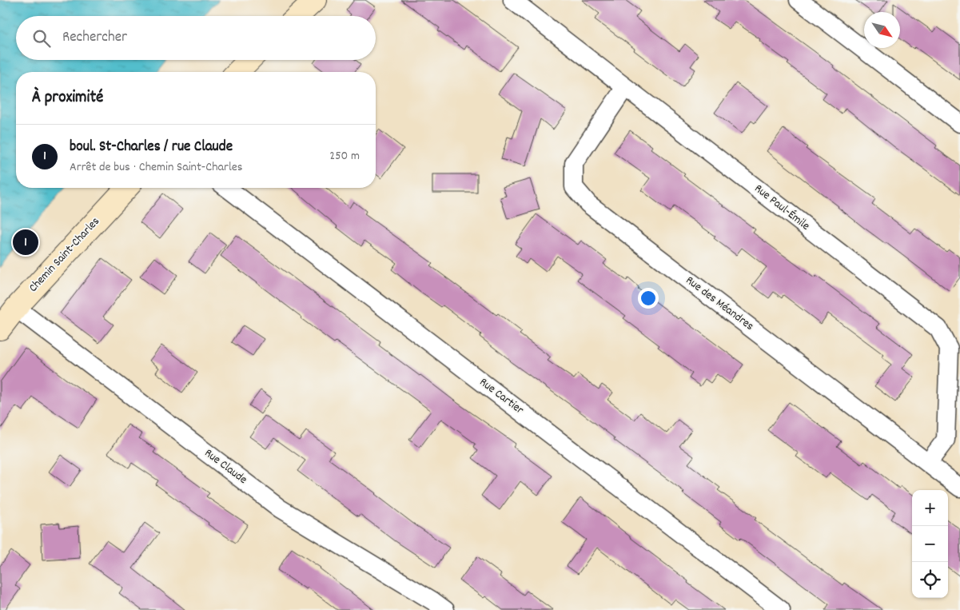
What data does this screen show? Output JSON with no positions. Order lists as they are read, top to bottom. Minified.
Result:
{"streets":{"main road":["Chemin Saint-Charles"],"street":["Rue Paul-Émile","Rue des Méandres","Rue Cartier","Rue Claude"]},"crossings":[["Rue Paul-Émile","Rue des Méandres"],["Chemin Saint-Charles","Rue Claude"]],"north":"bottom right","page":{"search":"Rechercher","heading":"À proximité","list":[{"mark":"1","name":"boul. St-Charles / rue Claude","note":"Arrêt de bus · Chemin Saint-Charles","value":"250 m"}],"pins":"1","map_buttons":["+","−"]}}
